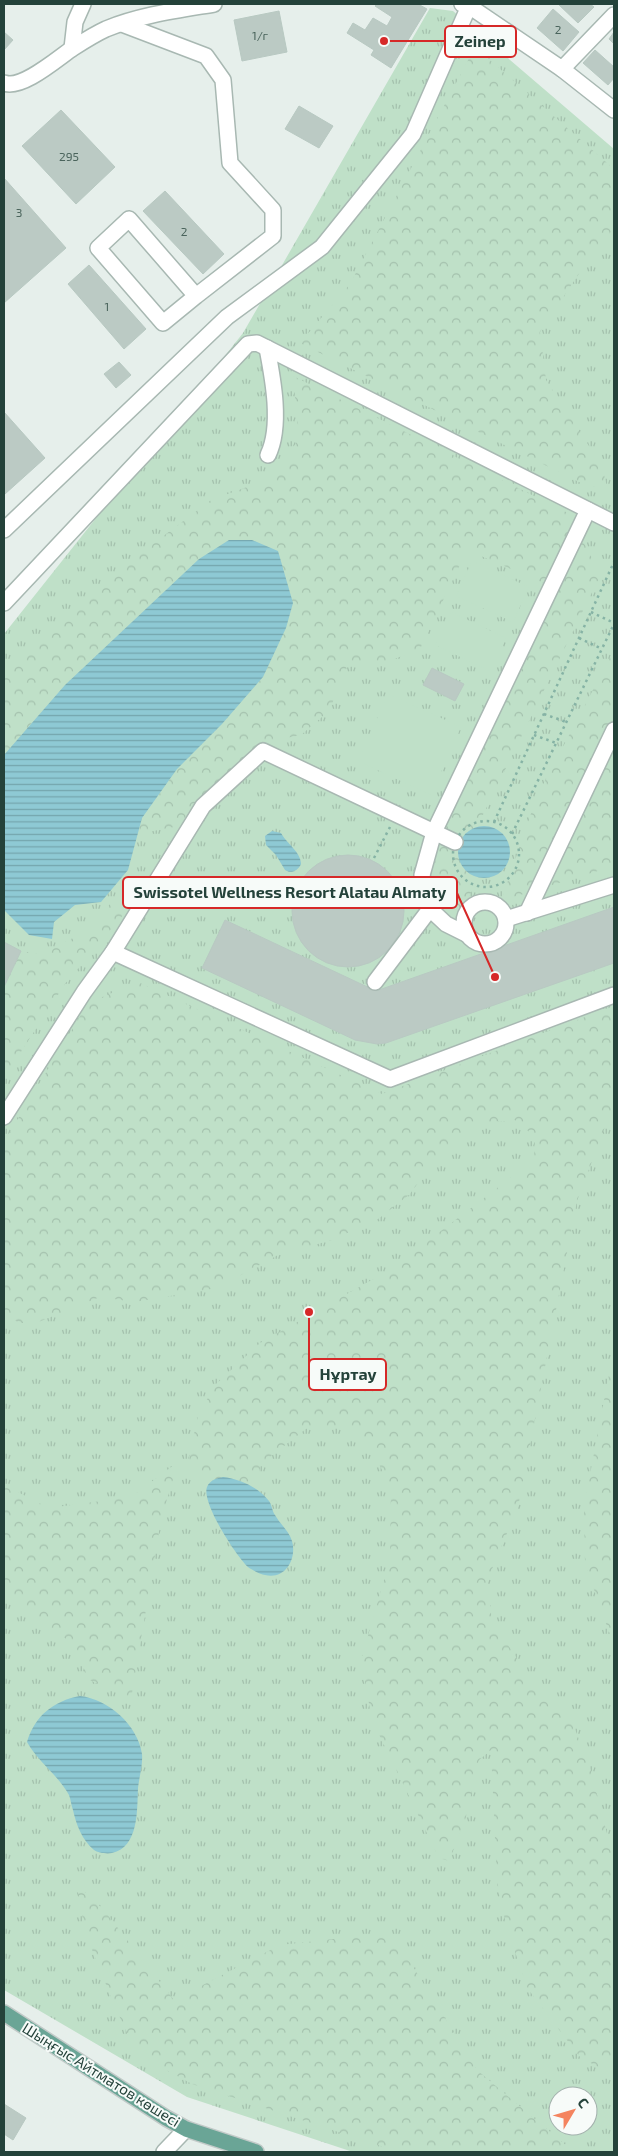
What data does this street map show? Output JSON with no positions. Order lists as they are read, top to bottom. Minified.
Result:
{"streets":{"main road":["Шыңғыс Айтматов көшесі"]},"places":["Zeinep","Swissotel Wellness Resort Alatau Almaty","Нұртау"],"house_numbers":["2","1/г","295","3","2","1"],"north":"top right"}
